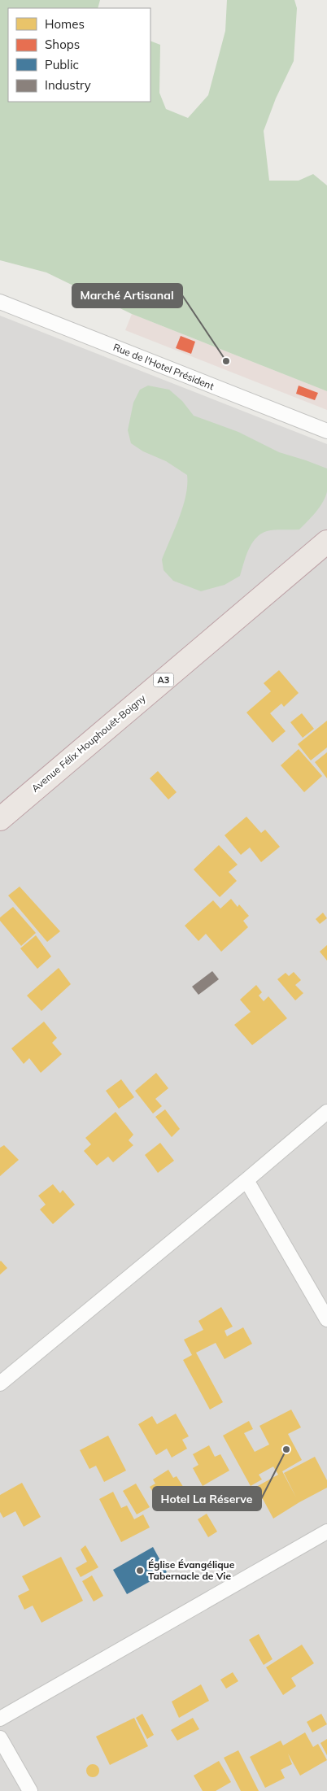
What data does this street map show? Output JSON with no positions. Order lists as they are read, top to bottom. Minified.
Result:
{"streets":{"highway":["A3","Avenue Félix Houphouët-Boigny"],"street":["Rue de l'Hotel Président"]},"places":["Marché Artisanal","Hotel La Réserve","Église Évangélique Tabernacle de Vie"],"legend":["Homes","Shops","Public","Industry"]}
